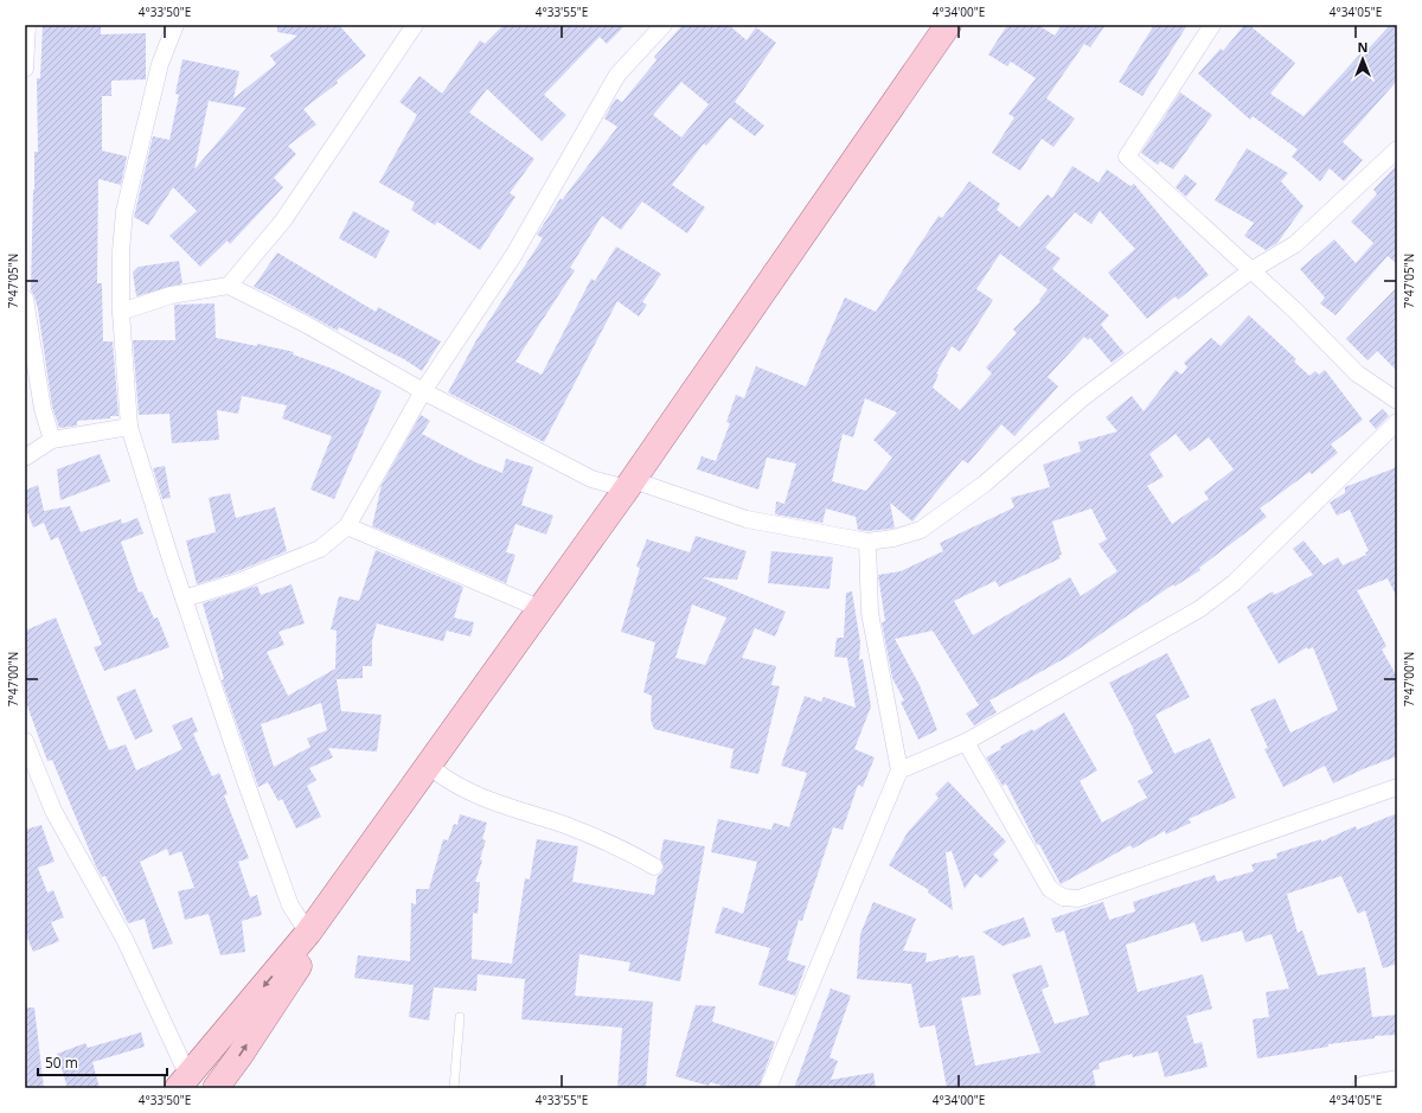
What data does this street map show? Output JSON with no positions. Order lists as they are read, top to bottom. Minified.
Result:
{"scale_bar":"50 m","north":"top","coordinates":["4°33'50\"E","4°33'55\"E","4°34'00\"E","4°34'05\"E","7°47'05\"N","7°47'00\"N"]}
